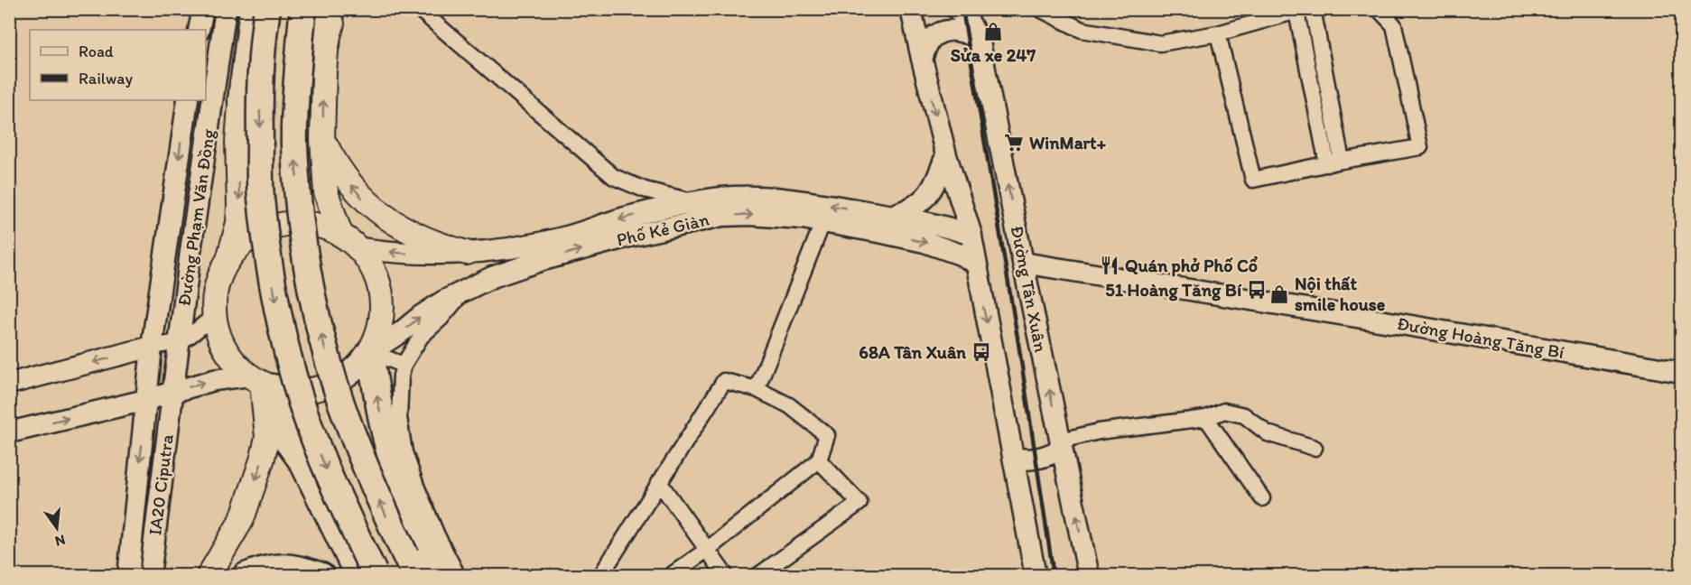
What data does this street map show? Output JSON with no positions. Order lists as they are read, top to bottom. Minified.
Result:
{"streets":{"main road":["Đường Phạm Văn Đồng","Phố Kẻ Giàn","Đường Tân Xuân","Đường Hoàng Tăng Bí","IA20 Ciputra"]},"crossings":[["Đường Phạm Văn Đồng","Phố Kẻ Giàn"],["Đường Phạm Văn Đồng","IA20 Ciputra"],["Đường Tân Xuân","Đường Hoàng Tăng Bí"]],"places":{"shop":["Sửa xe 247","Nội thất smile house"],"supermarket":["WinMart+"],"restaurant":["Quán phở Phố Cổ"],"bus stop":["51 Hoàng Tăng Bí","68A Tân Xuân"]},"legend":["Road","Railway"],"north":"bottom"}
